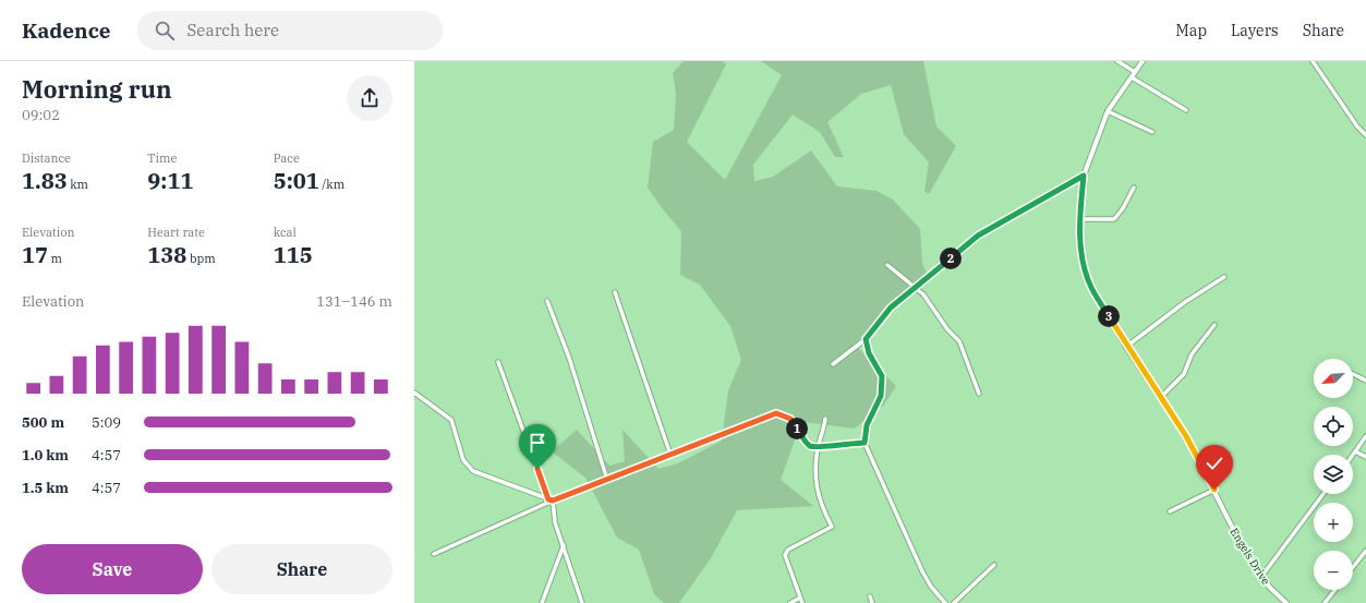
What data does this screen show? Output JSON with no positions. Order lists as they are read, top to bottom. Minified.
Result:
{"streets":{"street":["Engels Drive"]},"north":"bottom left","page":{"header":"Kadence","search":"Search here","nav":["Map","Layers","Share"],"heading":["Morning run","09:02"],"stats":[["Distance","1.83 km"],["Time","9:11"],["Pace","5:01 /km"],["Elevation","17 m"],["Heart rate","138 bpm"],["kcal","115"]],"pins":["2","3","1"],"chart":["Elevation","131–146 m"],"map_buttons":["+","−"],"list":[{"name":"500 m","note":"5:09"},{"name":"1.0 km","note":"4:57"},{"name":"1.5 km","note":"4:57"}],"buttons":["Save","Share"]}}
